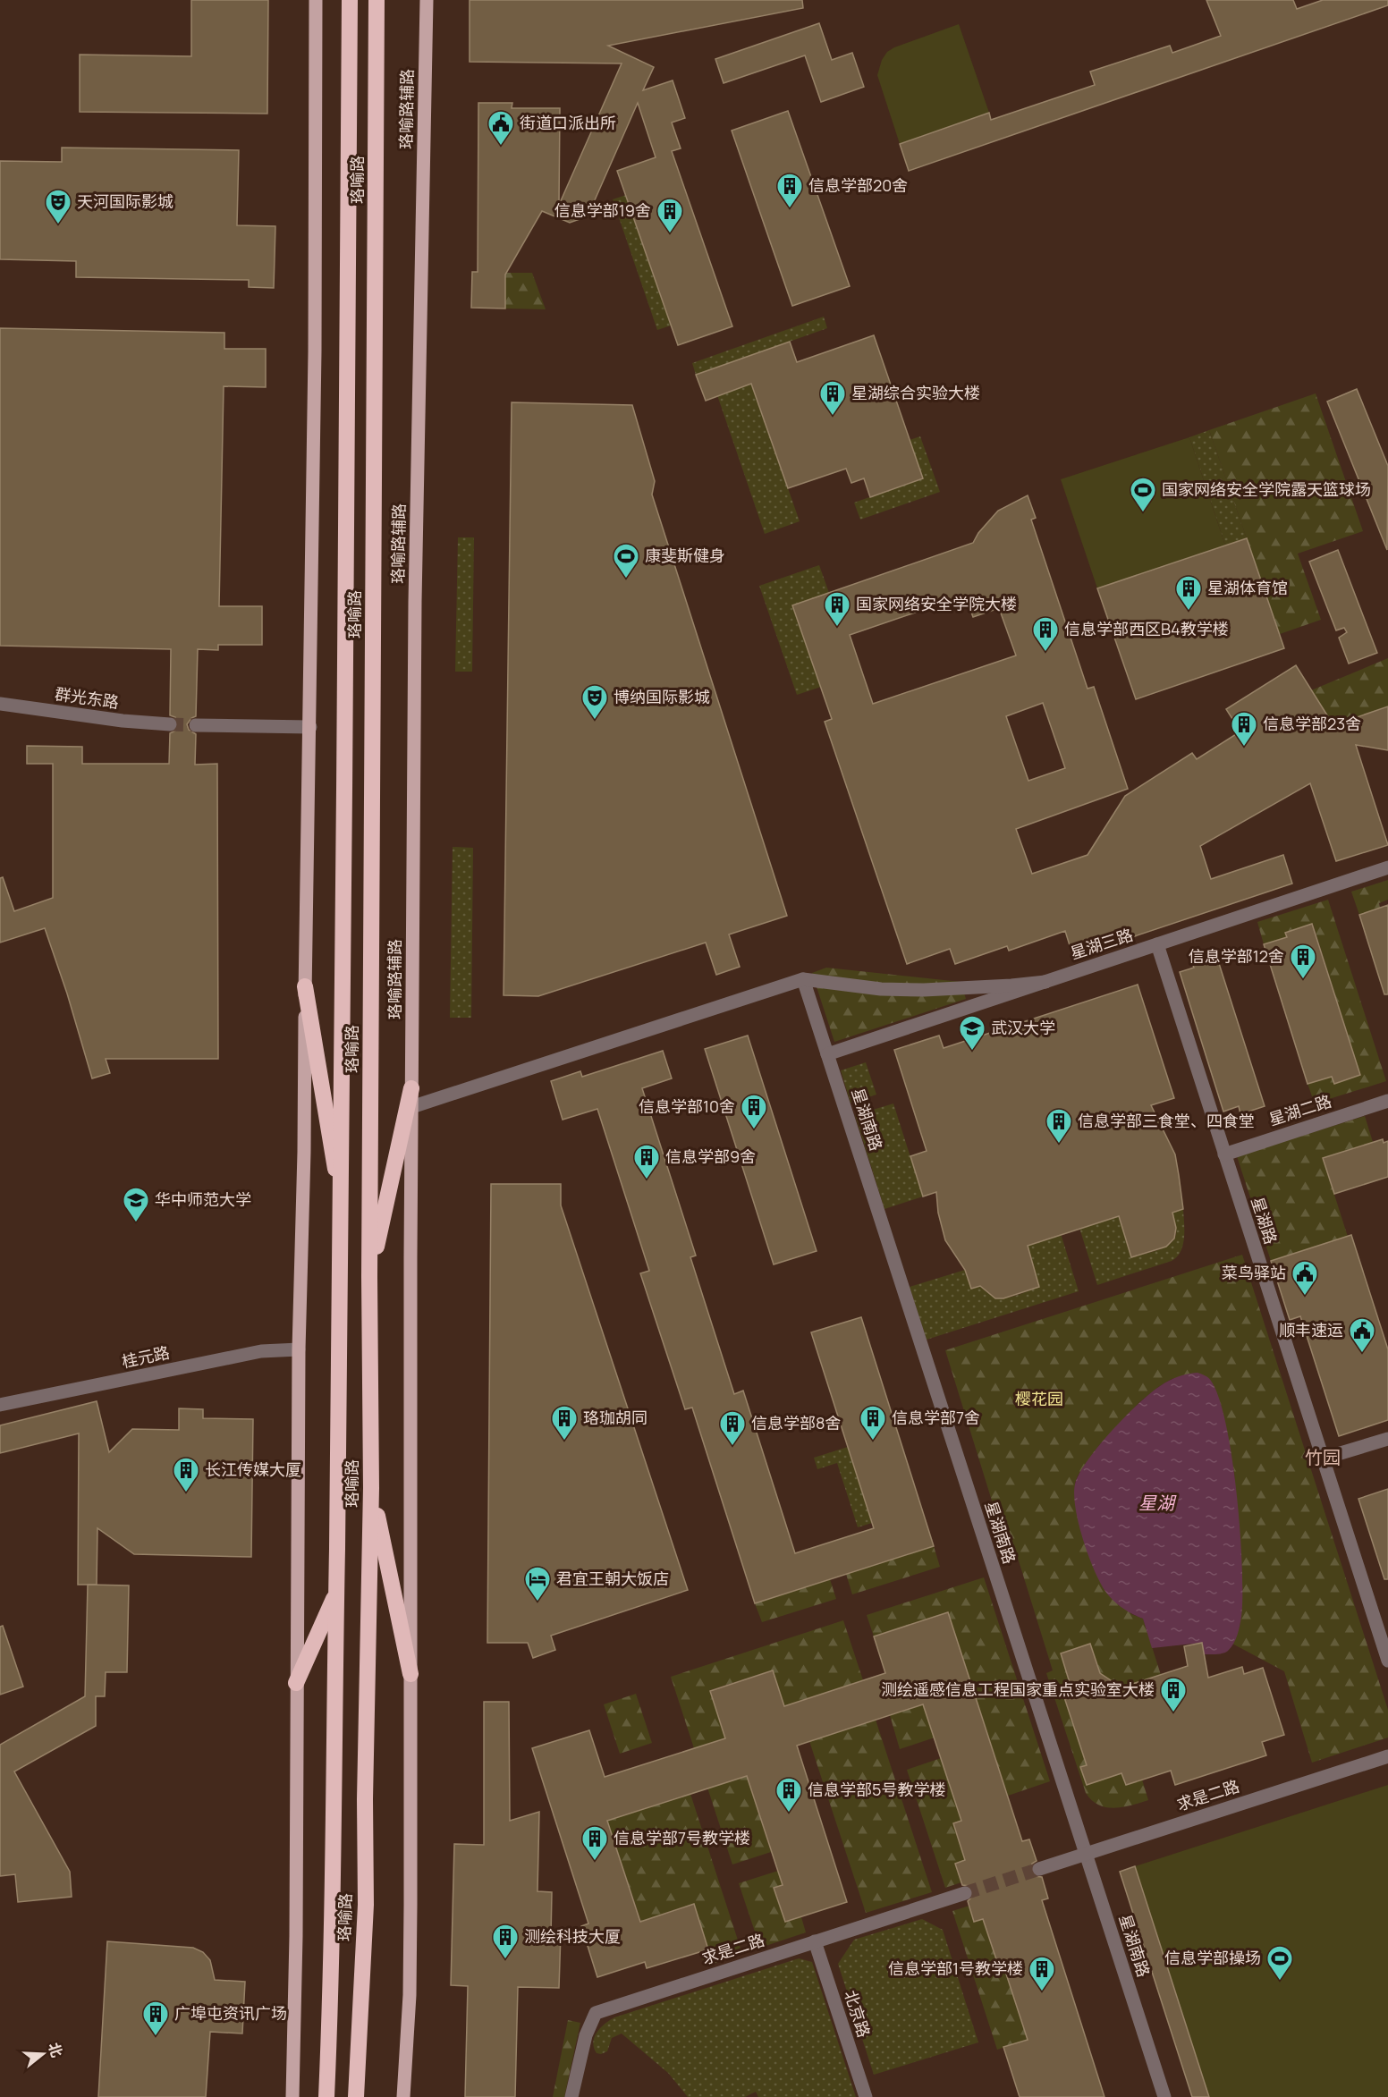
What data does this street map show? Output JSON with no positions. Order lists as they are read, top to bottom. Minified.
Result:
{"streets":{"highway":["珞喻路"],"main road":["珞喻路辅路"],"street":["群光东路","星湖三路","星湖二路","星湖南路","星湖路","桂元路","求是二路","北京路"]},"crossings":[["星湖三路","星湖南路"],["星湖三路","星湖路"],["星湖二路","星湖路"],["星湖南路","求是二路"],["求是二路","北京路"]],"districts":["竹园"],"water":["星湖"],"parks":["樱花园"],"places":{"public building":["街道口派出所","菜鸟驿站","顺丰速运"],"building":["信息学部20舍","信息学部19舍","星湖综合实验大楼","星湖体育馆","国家网络安全学院大楼","信息学部西区B4教学楼","信息学部23舍","信息学部12舍","信息学部10舍","信息学部三食堂、四食堂","信息学部9舍","珞珈胡同","信息学部7舍","信息学部8舍","长江传媒大厦","测绘遥感信息工程国家重点实验室大楼","信息学部5号教学楼","信息学部7号教学楼","测绘科技大厦","信息学部1号教学楼","广埠屯资讯广场"],"theatre":["天河国际影城","博纳国际影城"],"sports":["国家网络安全学院露天篮球场","康斐斯健身","信息学部操场"],"school or university":["武汉大学","华中师范大学"],"hotel":["君宜王朝大饭店"]},"north":"right"}
